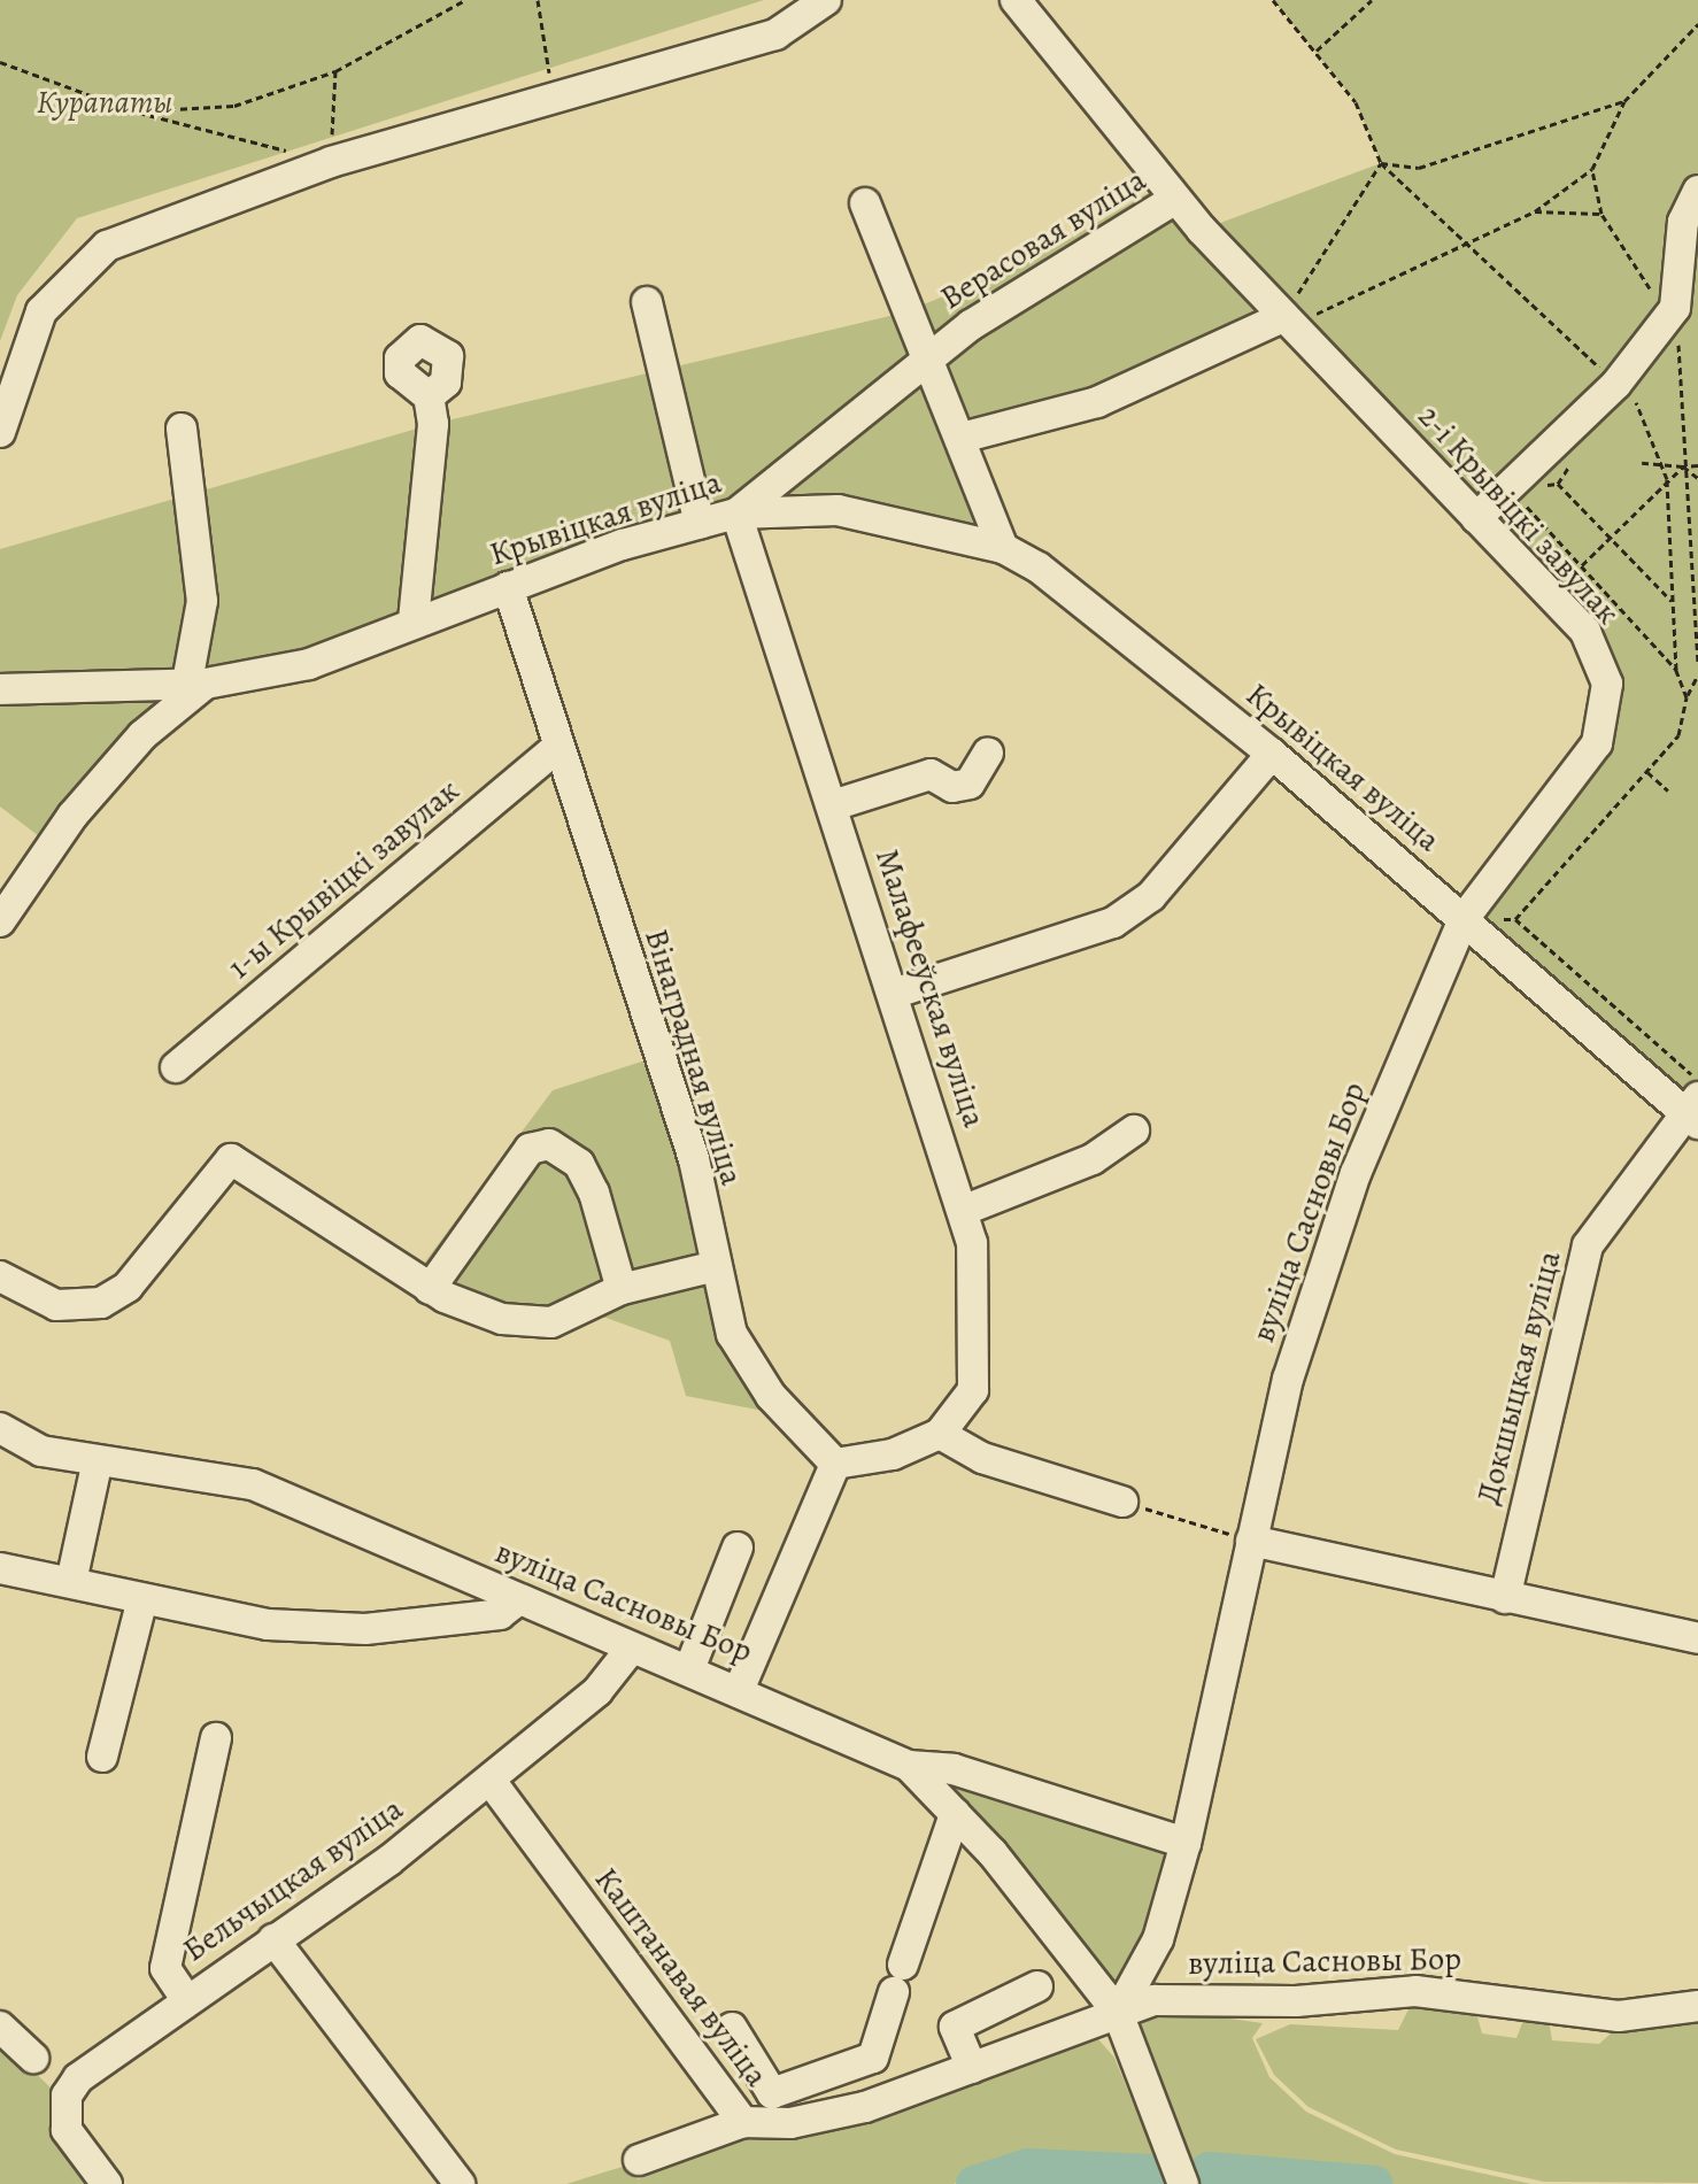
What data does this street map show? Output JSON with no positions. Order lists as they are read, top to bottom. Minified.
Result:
{"streets":{"street":["Верасовая вуліца","2-і Крывіцкі завулак","Крывіцкая вуліца","1-ы Крывіцкі завулак","Малафееўская вуліца","Вінаградная вуліца","вуліца Сасновы Бор","Докшыцкая вуліца","Бельчыцкая вуліца","Каштанавая вуліца"]},"crossings":[["Верасовая вуліца","2-і Крывіцкі завулак"],["Верасовая вуліца","Крывіцкая вуліца"],["Верасовая вуліца","Малафееўская вуліца"],["2-і Крывіцкі завулак","Крывіцкая вуліца"],["2-і Крывіцкі завулак","вуліца Сасновы Бор"],["Крывіцкая вуліца","Малафееўская вуліца"],["Крывіцкая вуліца","Вінаградная вуліца"],["Крывіцкая вуліца","вуліца Сасновы Бор"],["Крывіцкая вуліца","Докшыцкая вуліца"],["1-ы Крывіцкі завулак","Вінаградная вуліца"],["Малафееўская вуліца","Вінаградная вуліца"],["вуліца Сасновы Бор","Бельчыцкая вуліца"],["вуліца Сасновы Бор","Каштанавая вуліца"],["Бельчыцкая вуліца","Каштанавая вуліца"]],"parks":["Курапаты"]}
